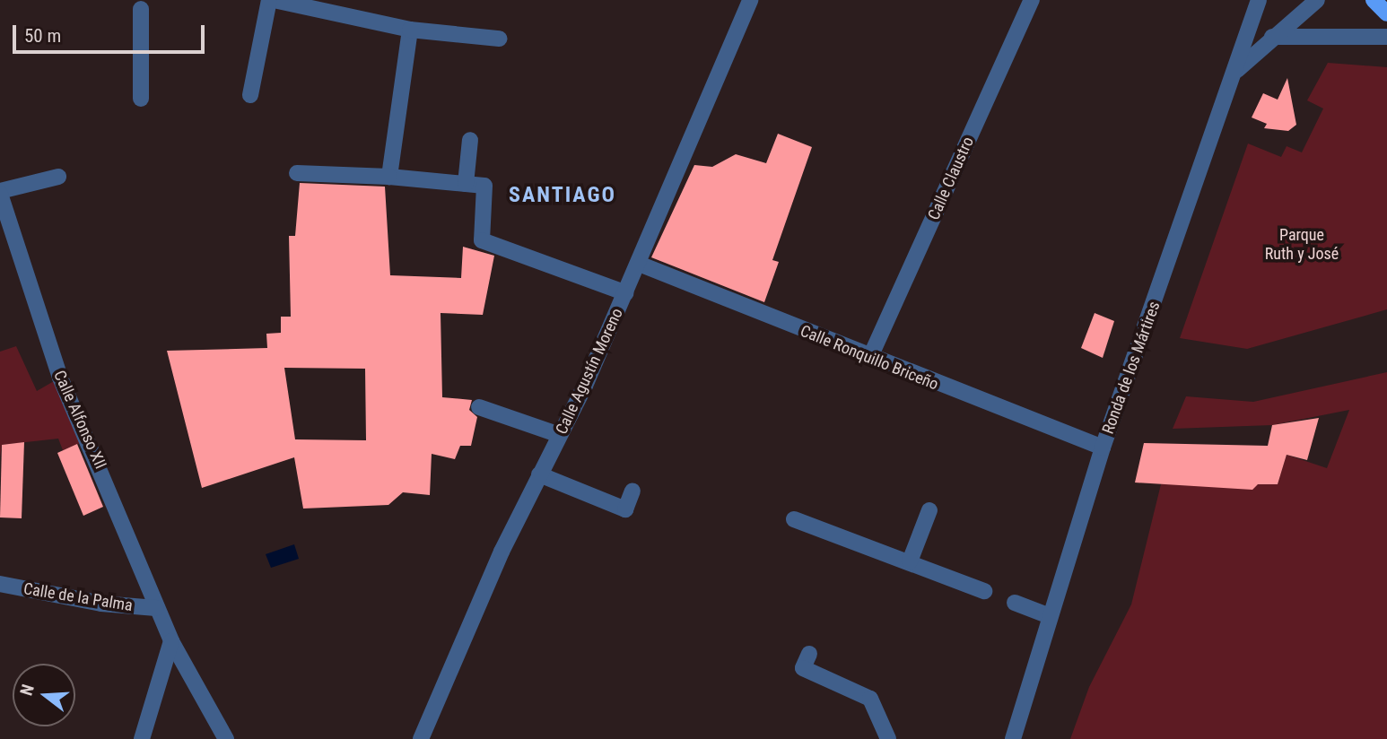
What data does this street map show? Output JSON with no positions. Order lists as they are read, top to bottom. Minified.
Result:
{"streets":{"street":["Calle Claustro","Calle Ronquillo Briceño","Ronda de los Mártires","Calle Agustín Moreno","Calle Alfonso XII","Calle de la Palma"]},"crossings":[["Calle Claustro","Calle Ronquillo Briceño"],["Calle Ronquillo Briceño","Ronda de los Mártires"],["Calle Ronquillo Briceño","Calle Agustín Moreno"],["Calle Alfonso XII","Calle de la Palma"]],"districts":["SANTIAGO"],"parks":["Parque Ruth y José"],"scale_bar":"50 m","north":"left"}
